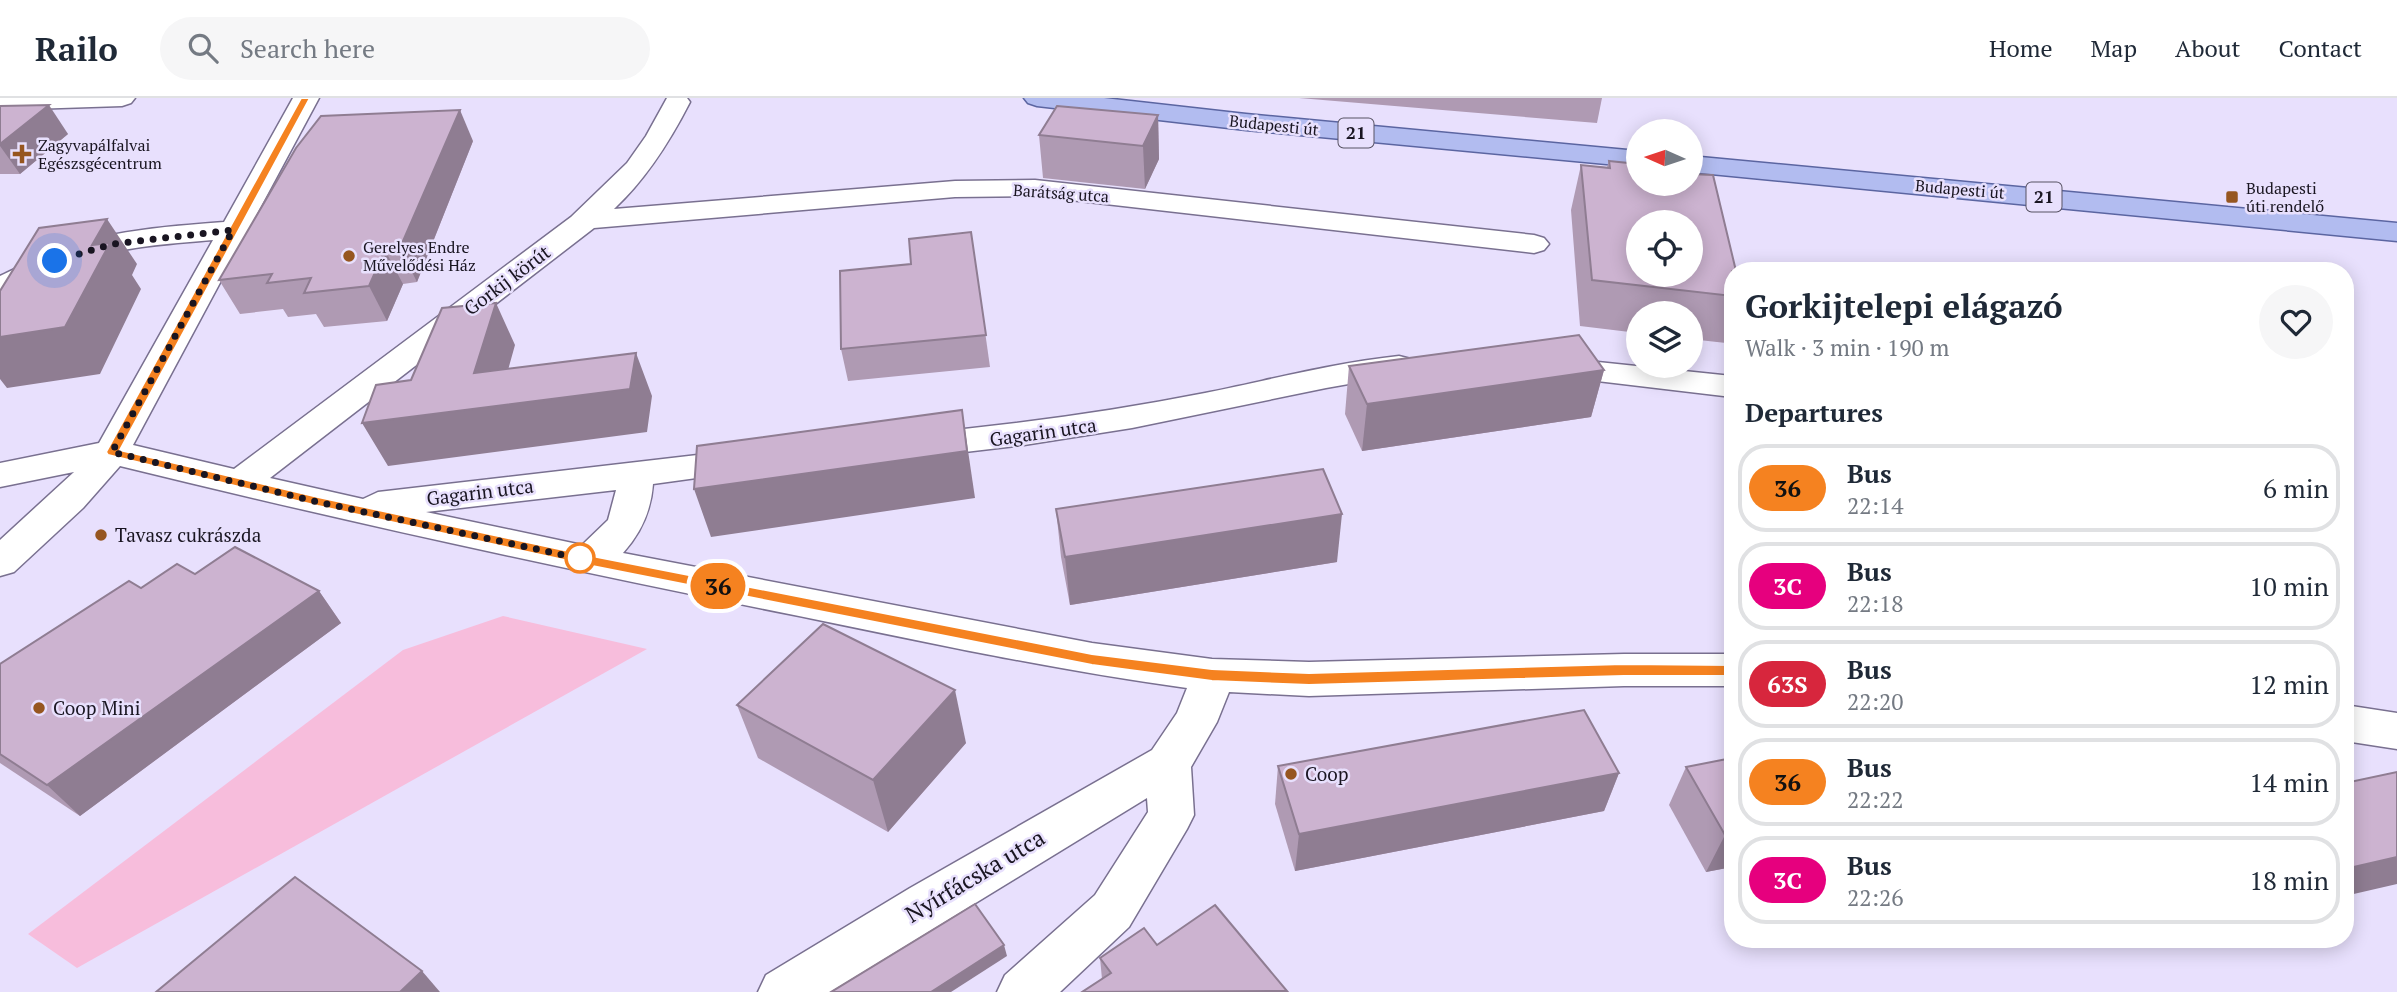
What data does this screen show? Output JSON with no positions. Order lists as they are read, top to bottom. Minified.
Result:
{"streets":{"main road":["Budapesti út","21"],"street":["Barátság utca","Gorkij körút","Gagarin utca","Nyírfácska utca"]},"crossings":[["Barátság utca","Gorkij körút"]],"places":{"health":["Zagyvapálfalvai Egészsgécentrum"],"transit":["Budapesti úti rendelő"],"other":["Gerelyes Endre Művelődési Ház","Tavasz cukrászda","Coop Mini","Coop"]},"lines":["bus line 36"],"north":"left","page":{"header":"Railo","search":"Search here","nav":["Home","Map","About","Contact"],"on_map":"36","heading":[["Gorkijtelepi elágazó","Walk · 3 min · 190 m"],"Departures"],"list":[{"mark":"36","name":"Bus","note":"22:14","value":"6 min"},{"mark":"3C","name":"Bus","note":"22:18","value":"10 min"},{"mark":"63S","name":"Bus","note":"22:20","value":"12 min"},{"mark":"36","name":"Bus","note":"22:22","value":"14 min"},{"mark":"3C","name":"Bus","note":"22:26","value":"18 min"}]}}
